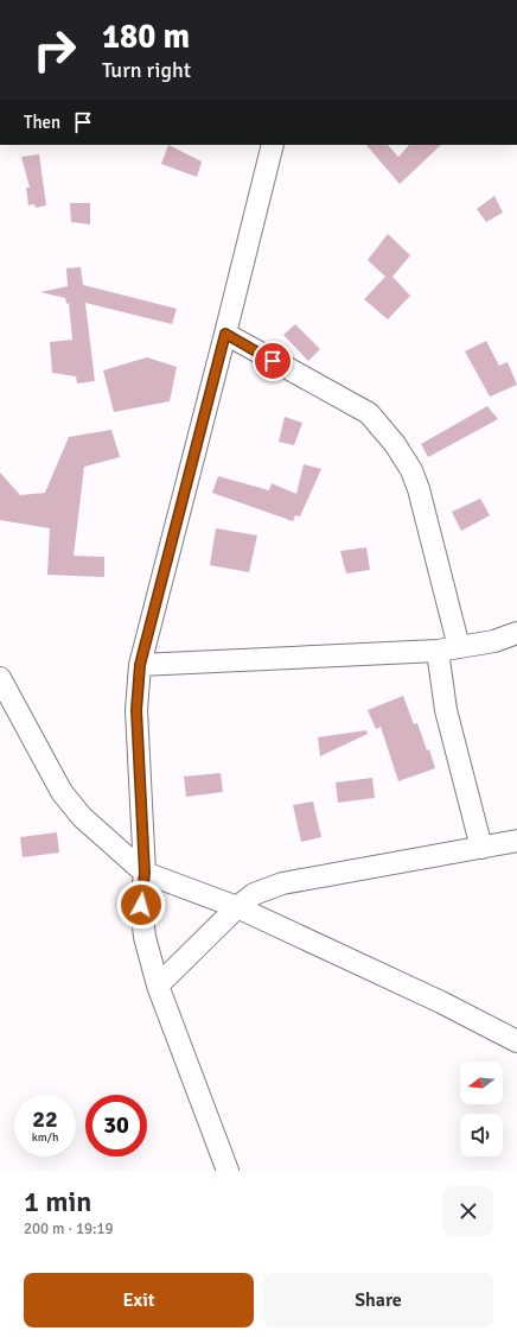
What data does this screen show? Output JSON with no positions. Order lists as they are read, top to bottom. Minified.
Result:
{"north":"left","page":{"turn":["180 m","Turn right"],"then":"Then","speed":"22 km/h","limit":"30","heading":["1 min","200 m · 19:19"],"buttons":["Exit","Share"]}}
